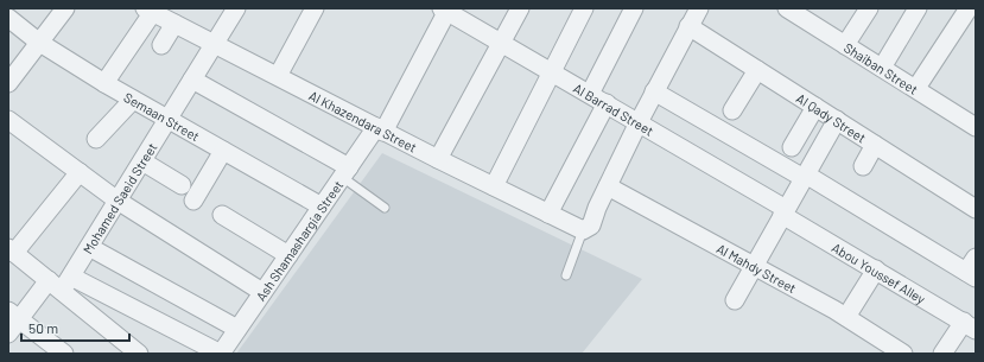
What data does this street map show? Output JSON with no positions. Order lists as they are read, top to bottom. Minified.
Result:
{"streets":{"street":["Shaiban Street","Al Barrad Street","Semaan Street","Al Qady Street","Al Khazendara Street","Mohamed Saeid Street","Ash Shamashargia Street","Al Mahdy Street","Abou Youssef Alley"]},"crossings":[["Al Barrad Street","Ash Shamashargia Street"],["Al Barrad Street","Abou Youssef Alley"],["Semaan Street","Mohamed Saeid Street"],["Semaan Street","Ash Shamashargia Street"],["Al Khazendara Street","Mohamed Saeid Street"],["Al Khazendara Street","Ash Shamashargia Street"]],"scale_bar":"50 m"}
